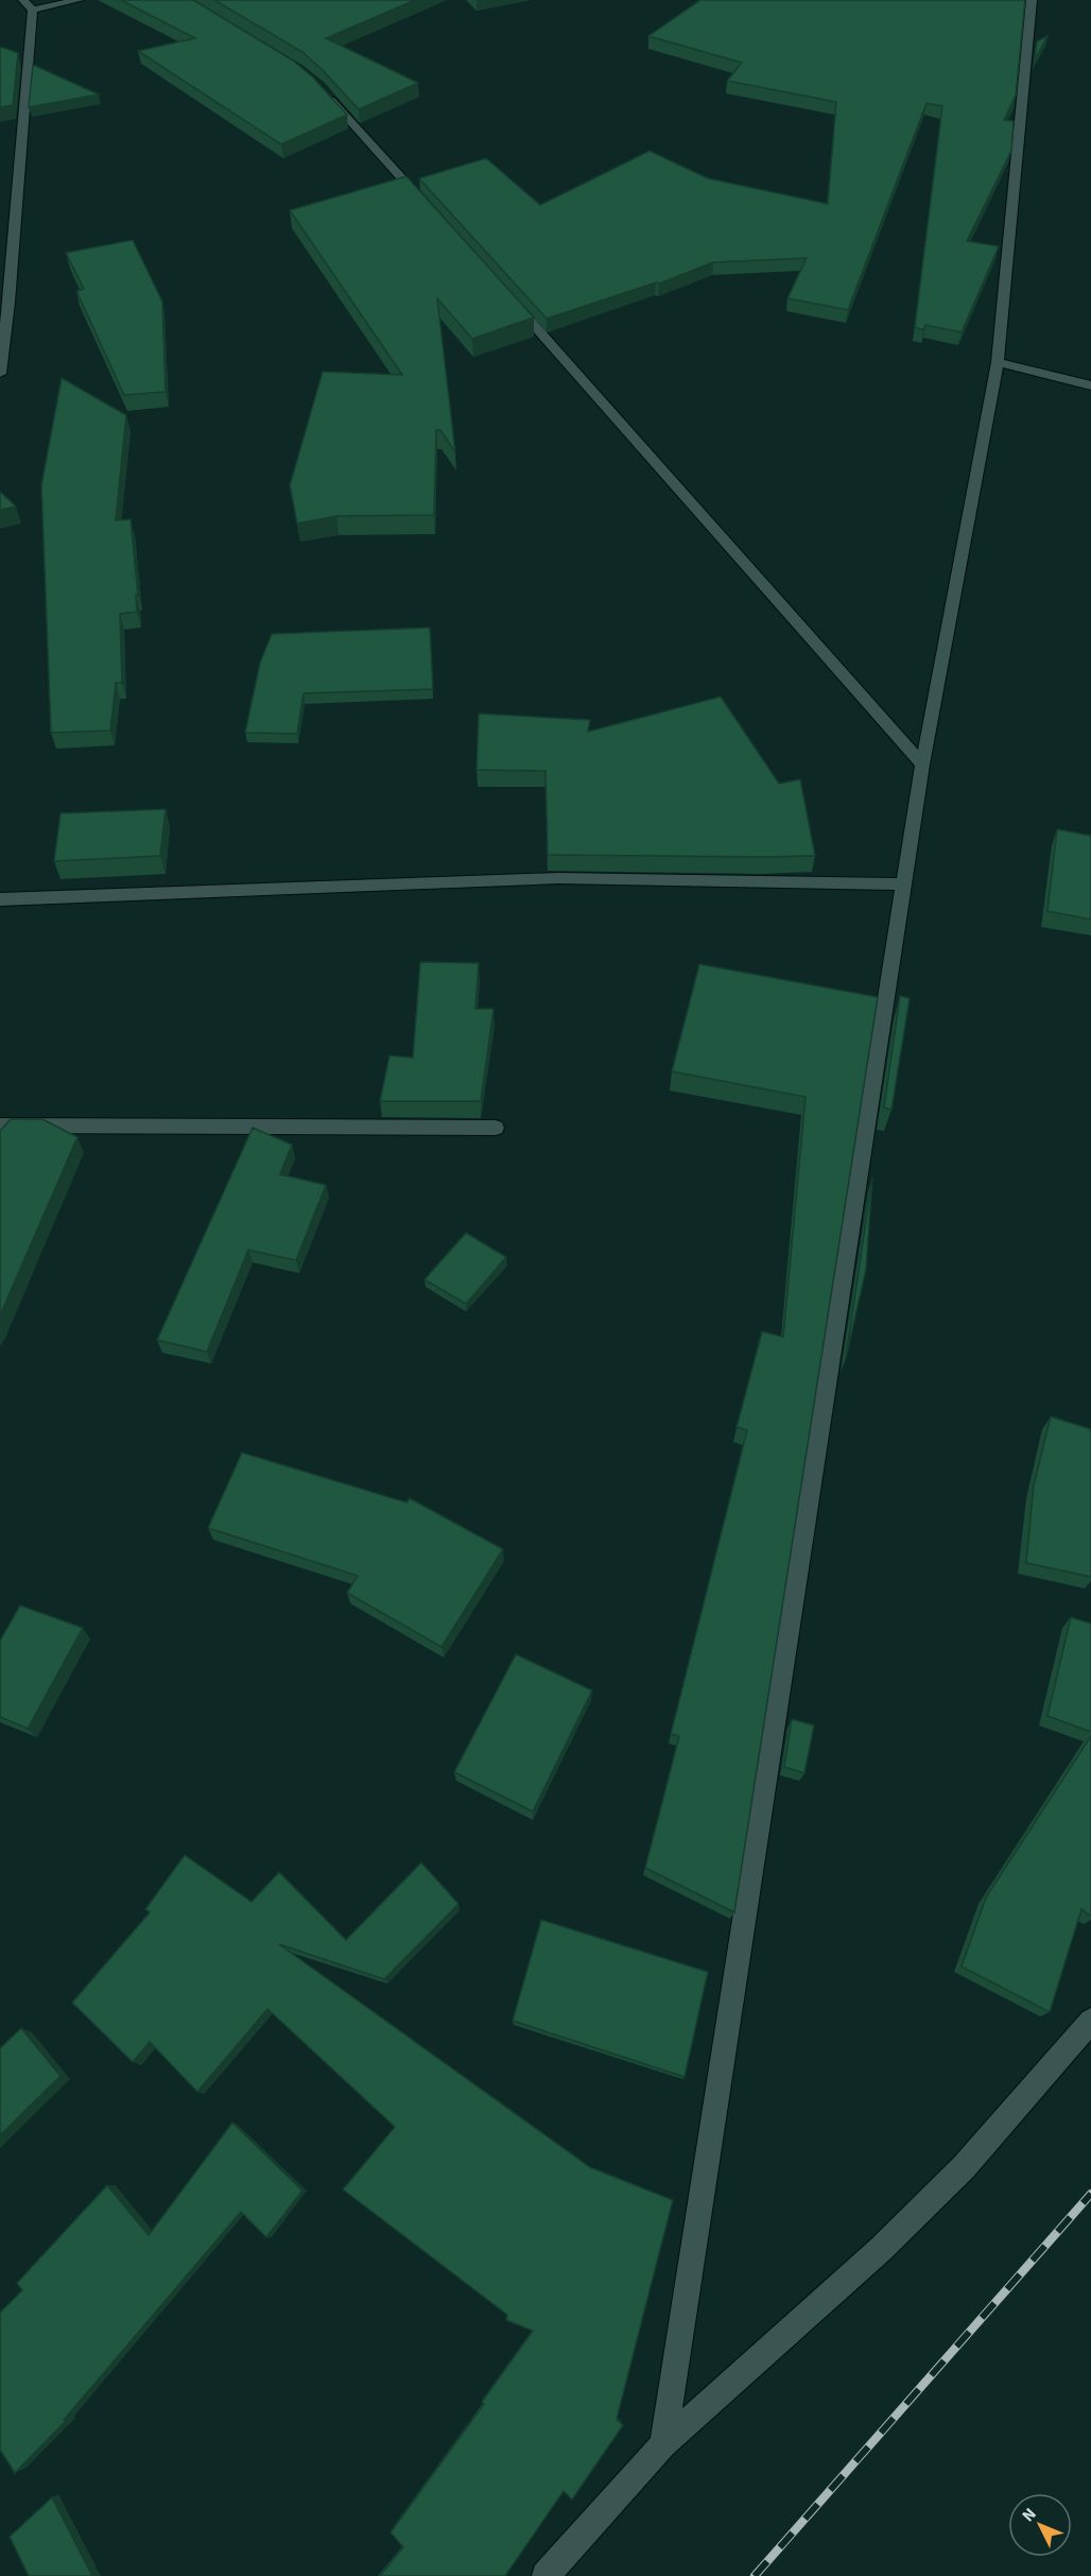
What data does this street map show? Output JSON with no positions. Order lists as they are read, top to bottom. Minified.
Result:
{"north":"top left"}
